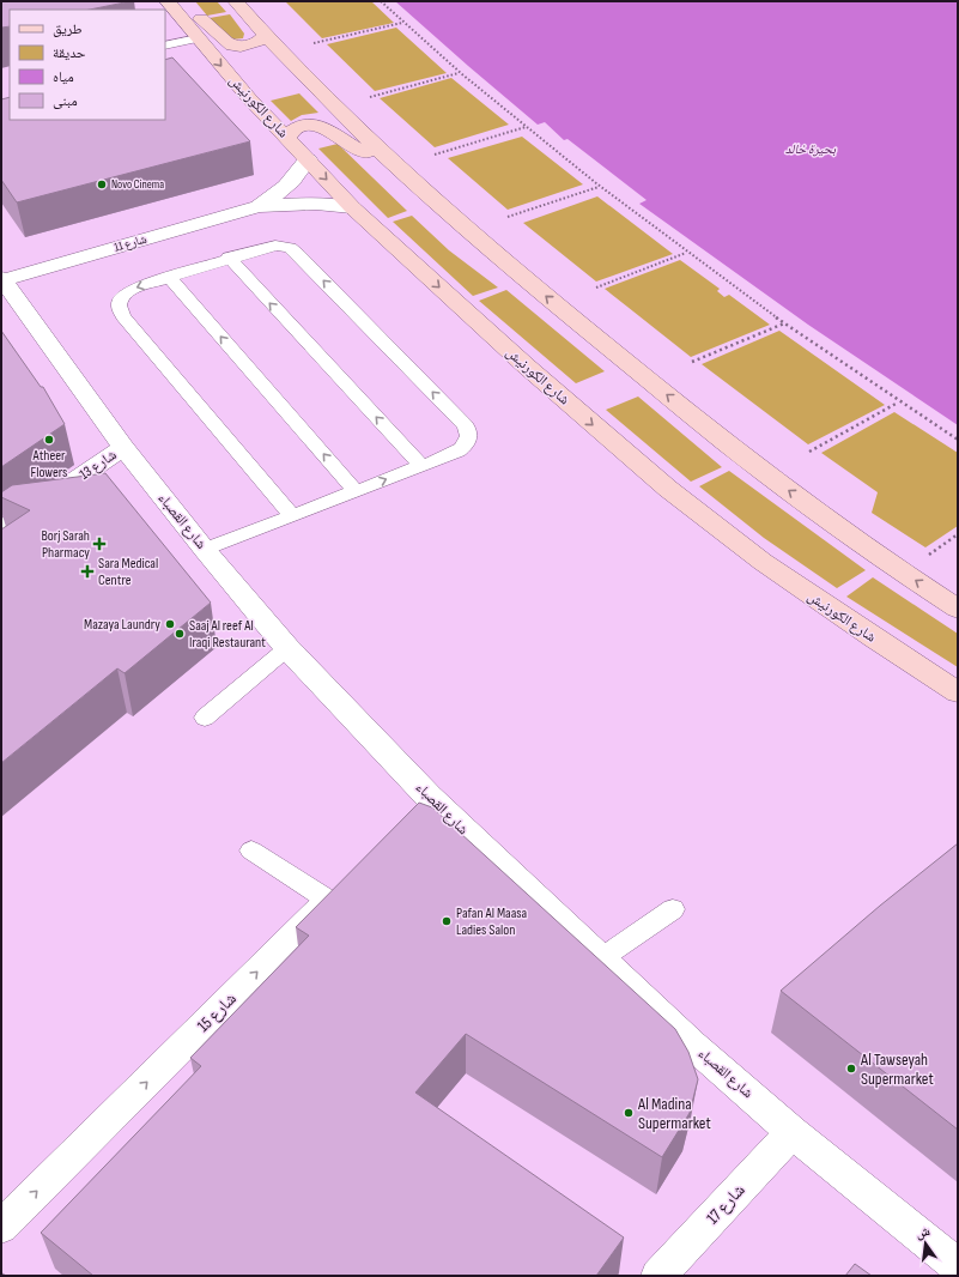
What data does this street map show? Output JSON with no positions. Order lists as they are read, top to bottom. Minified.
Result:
{"streets":{"main road":["شارع الكورنيش"],"street":["شارع 11","شارع 13","شارع القصباء","شارع 15","شارع 17"]},"crossings":[["شارع الكورنيش","شارع 11"],["شارع 11","شارع القصباء"],["شارع 13","شارع القصباء"],["شارع القصباء","شارع 17"]],"one_way":["شارع 15"],"water":["بحيرة خالد"],"places":{"other":["Novo Cinema","Atheer Flowers","Mazaya Laundry","Saaj Al reef Al Iraqi Restaurant","Pafan Al Maasa Ladies Salon","Al Tawseyah Supermarket","Al Madina Supermarket"],"health":["Borj Sarah Pharmacy","Sara Medical Centre"]},"legend":["طريق","حديقة","مياه","مبنى"],"north":"top"}
